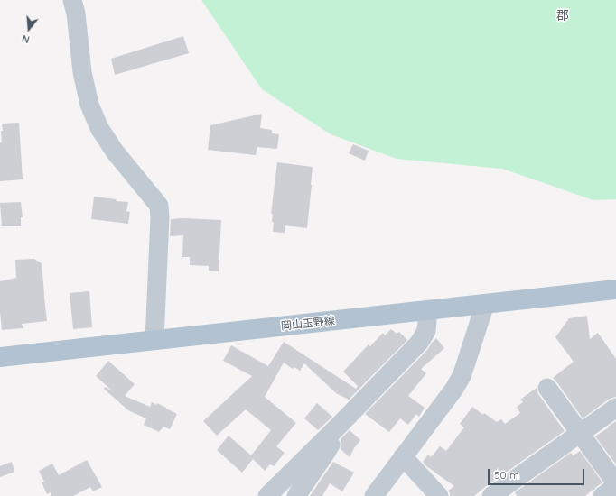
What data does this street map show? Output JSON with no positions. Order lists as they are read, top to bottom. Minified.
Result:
{"streets":{"main road":["岡山玉野線"]},"districts":["郡"],"scale_bar":"50 m","north":"bottom"}
